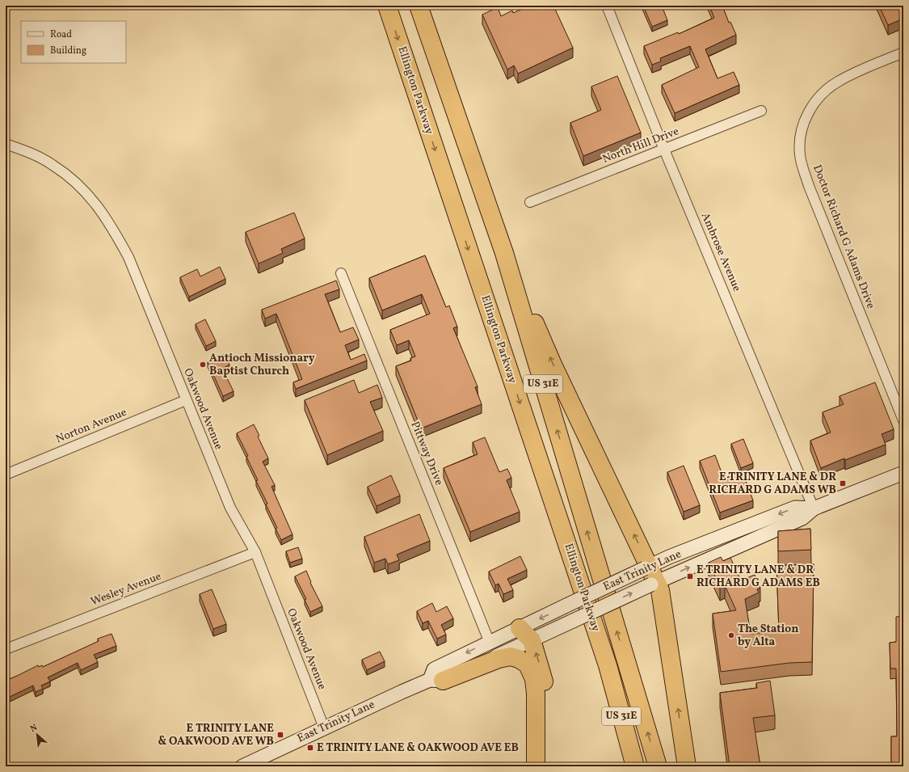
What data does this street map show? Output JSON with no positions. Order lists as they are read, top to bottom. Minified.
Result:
{"streets":{"highway":["Ellington Parkway","US 31E"],"main road":["East Trinity Lane"],"street":["North Hill Drive","Doctor Richard G Adams Drive","Ambrose Avenue","Oakwood Avenue","Norton Avenue","Pittway Drive","Wesley Avenue"]},"crossings":[["North Hill Drive","Ambrose Avenue"],["Ambrose Avenue","East Trinity Lane"],["Oakwood Avenue","Norton Avenue"],["Oakwood Avenue","East Trinity Lane"],["Oakwood Avenue","Wesley Avenue"],["Pittway Drive","East Trinity Lane"]],"places":{"other":["Antioch Missionary Baptist Church","The Station by Alta"],"transit":["E TRINITY LANE & DR RICHARD G ADAMS WB","E TRINITY LANE & DR RICHARD G ADAMS EB","E TRINITY LANE & OAKWOOD AVE WB","E TRINITY LANE & OAKWOOD AVE EB"]},"legend":["Road","Building"],"north":"top left"}
